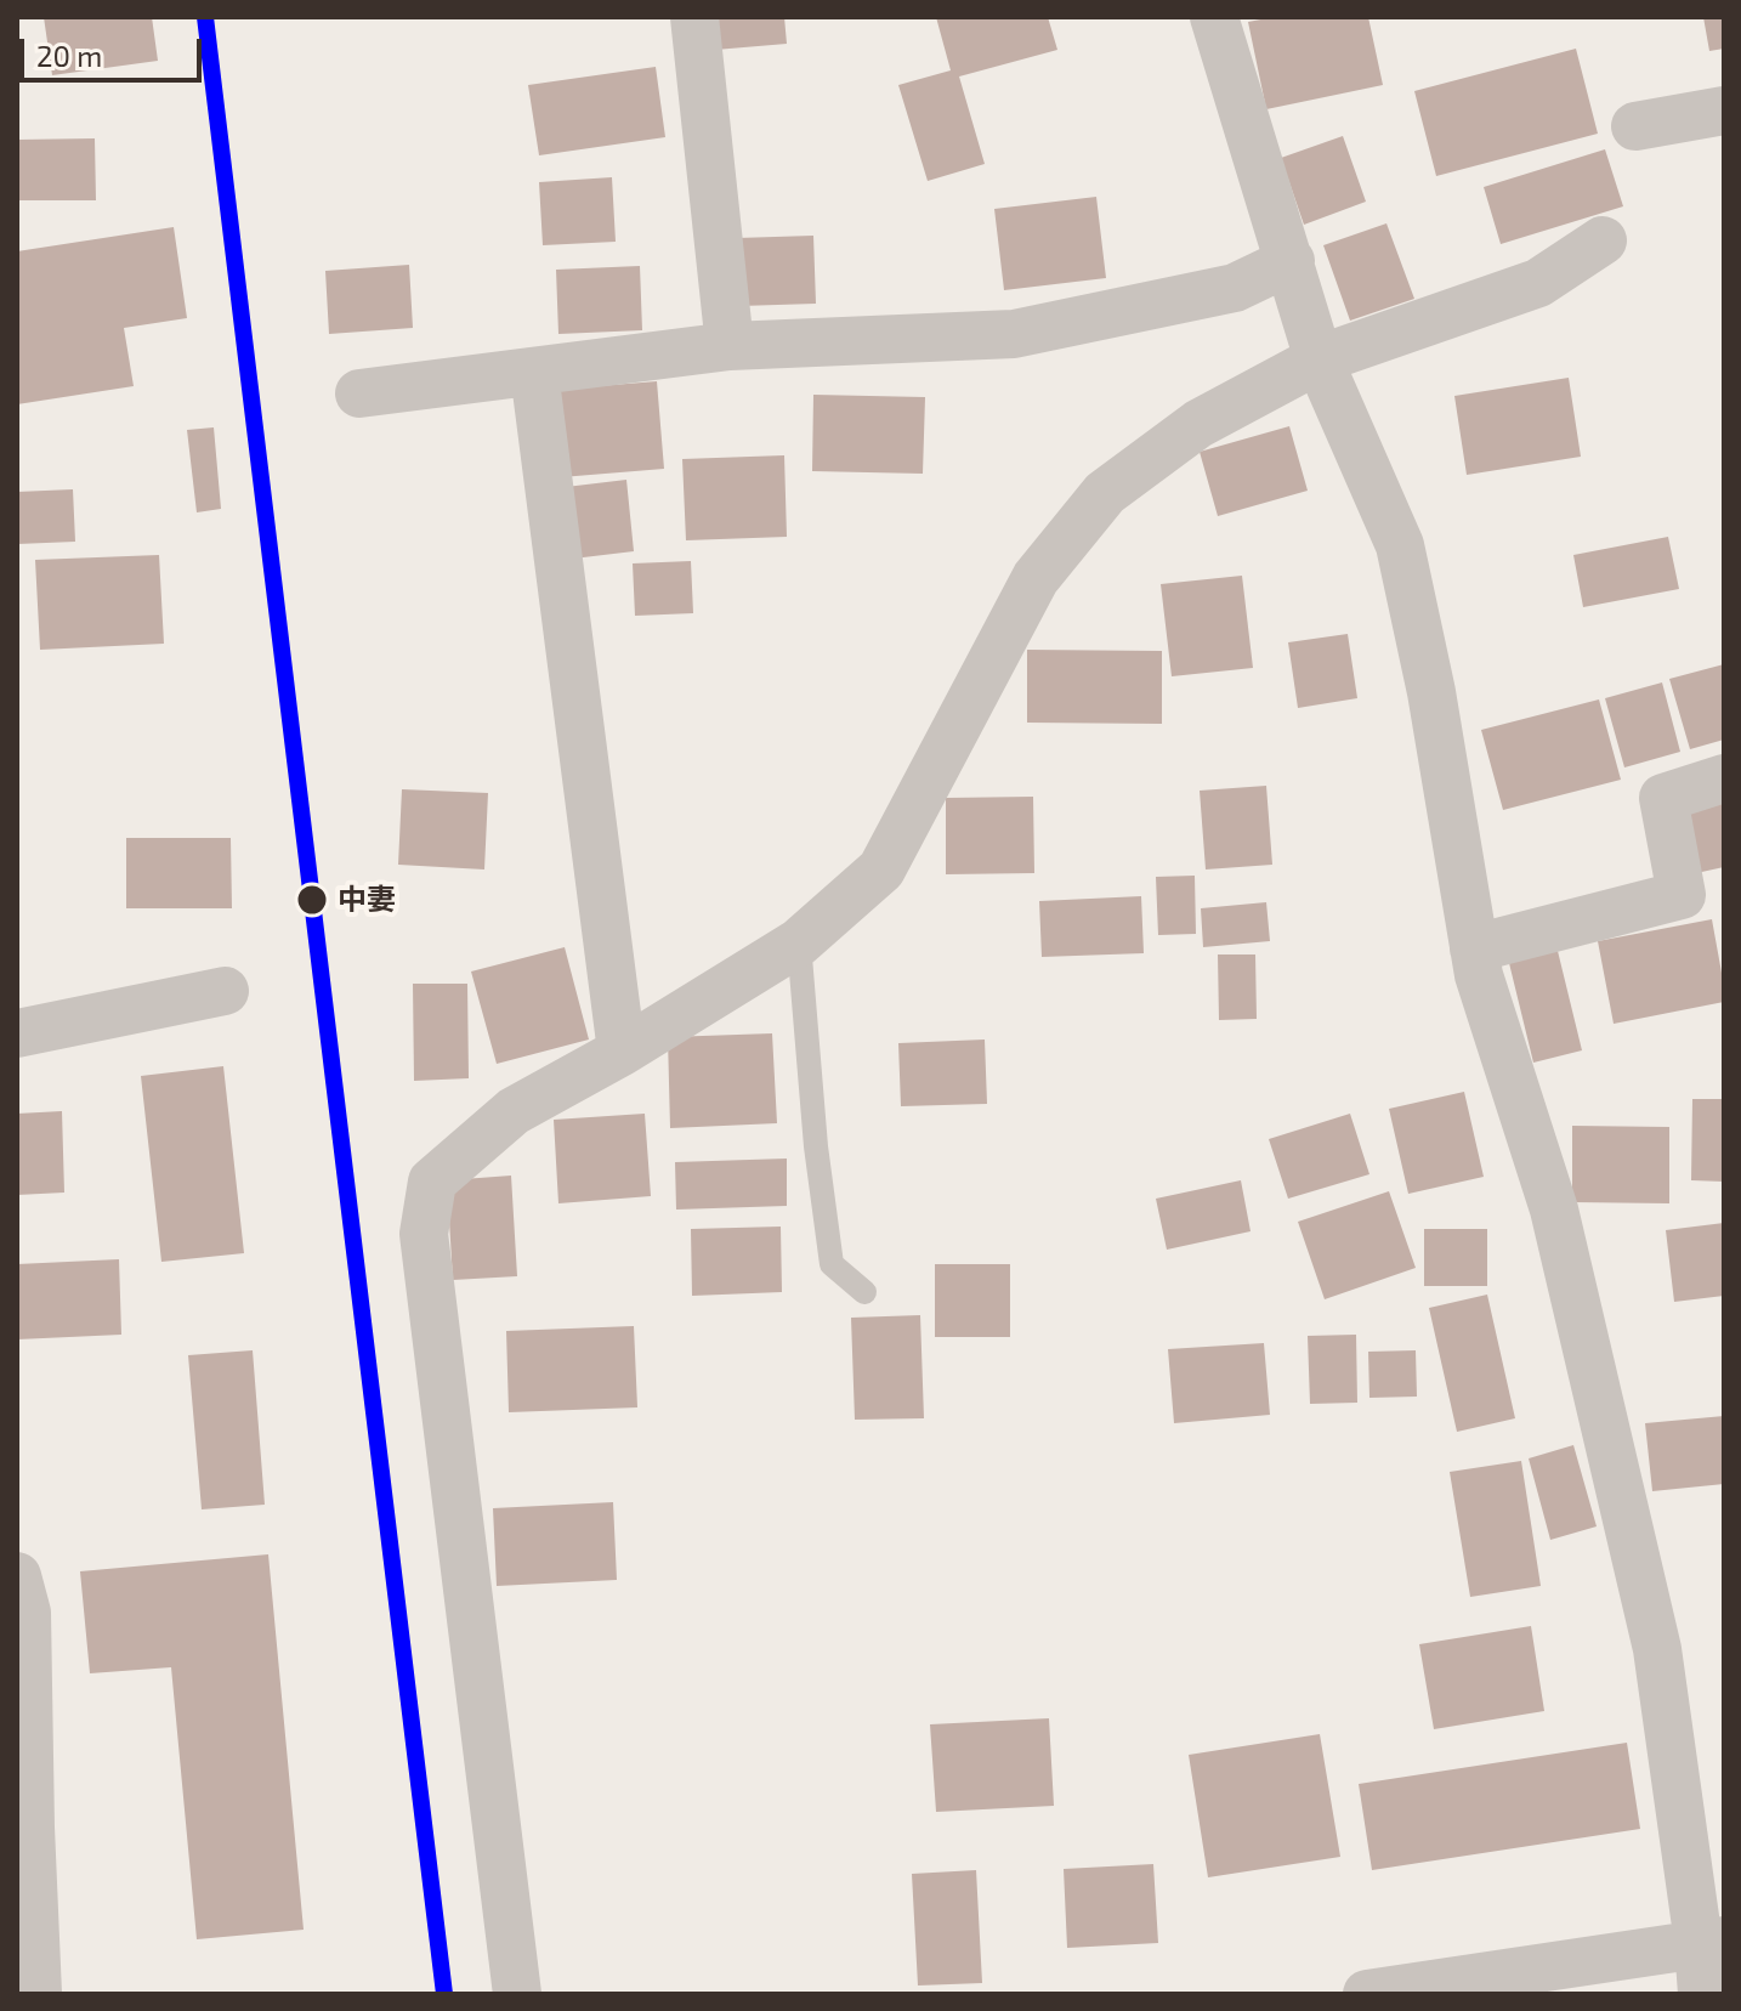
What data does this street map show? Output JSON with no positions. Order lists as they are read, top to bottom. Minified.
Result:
{"places":["中妻"],"scale_bar":"20 m"}
